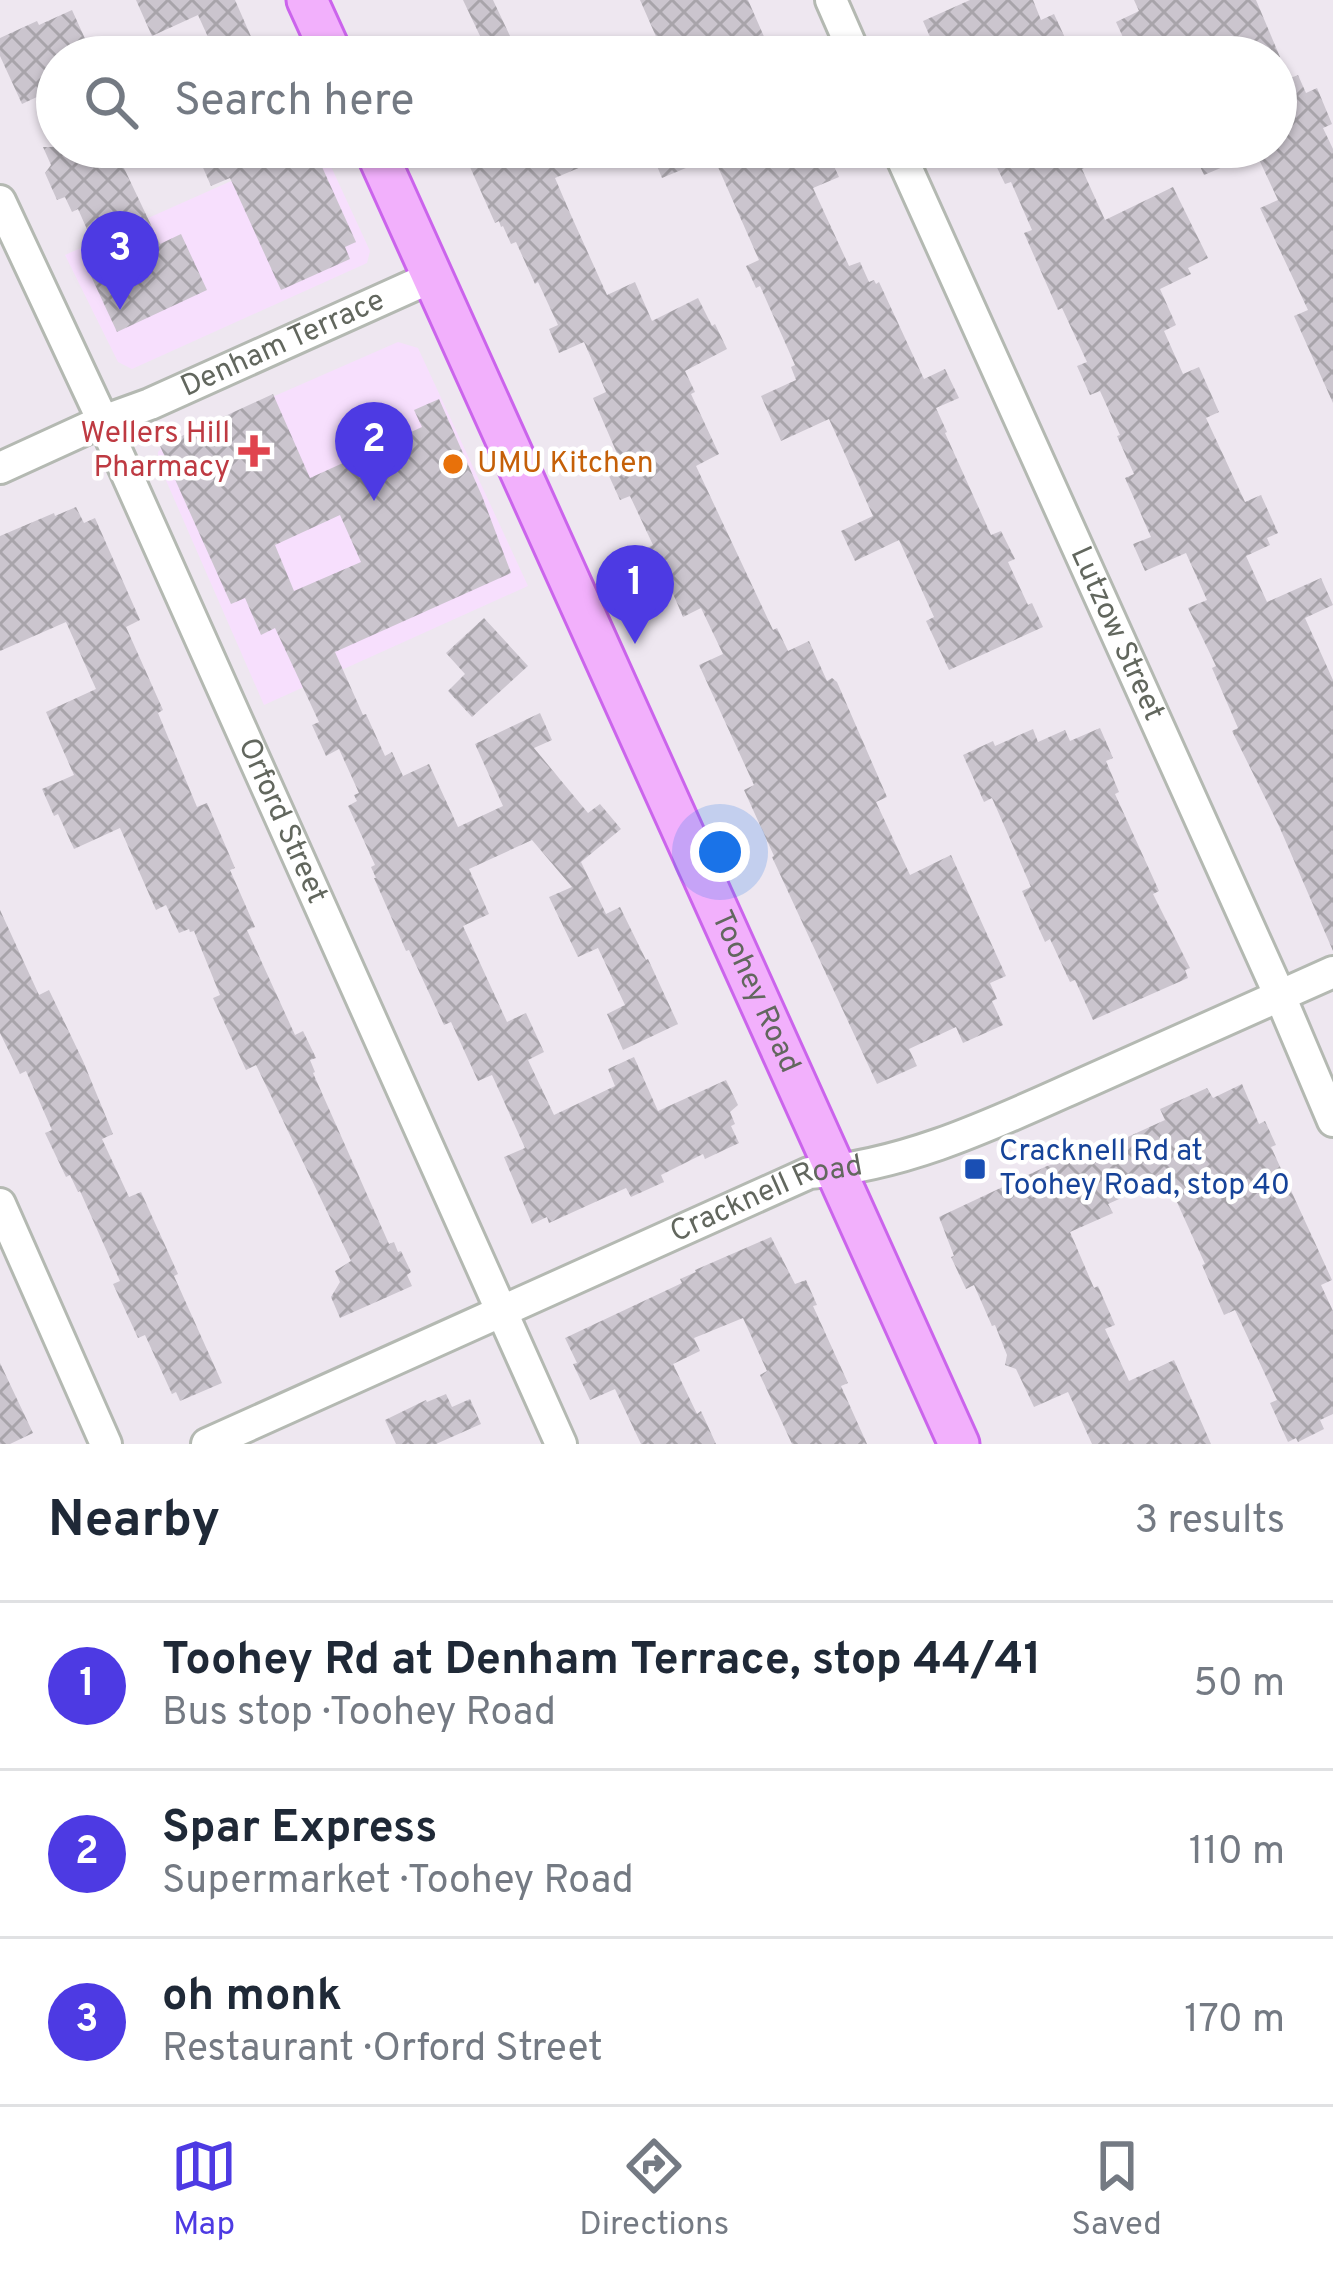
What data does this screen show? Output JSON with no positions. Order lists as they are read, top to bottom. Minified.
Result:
{"streets":{"main road":["Toohey Road"],"street":["Denham Terrace","Lutzow Street","Orford Street","Cracknell Road"]},"crossings":[["Denham Terrace","Orford Street"],["Denham Terrace","Toohey Road"],["Lutzow Street","Cracknell Road"],["Orford Street","Cracknell Road"],["Toohey Road","Cracknell Road"]],"places":{"health":["Wellers Hill Pharmacy"],"other":["UMU Kitchen"],"transit":["Cracknell Rd at Toohey Road, stop 40"]},"page":{"search":"Search here","pins":["3","2","1"],"heading":["Nearby","3 results"],"list":[{"mark":"1","name":"Toohey Rd at Denham Terrace, stop 44/41","note":"Bus stop · Toohey Road","value":"50 m"},{"mark":"2","name":"Spar Express","note":"Supermarket · Toohey Road","value":"110 m"},{"mark":"3","name":"oh monk","note":"Restaurant · Orford Street","value":"170 m"}],"nav":["Map","Directions","Saved"]}}
